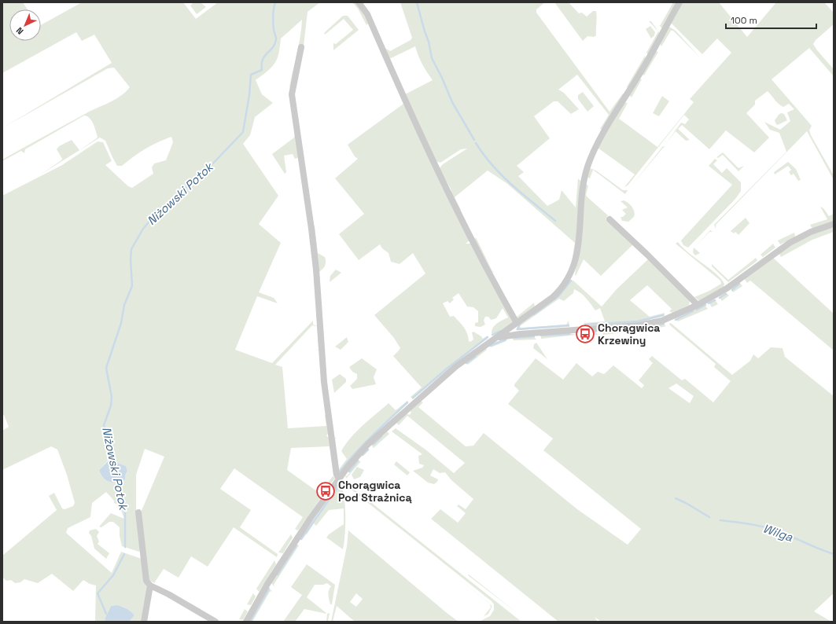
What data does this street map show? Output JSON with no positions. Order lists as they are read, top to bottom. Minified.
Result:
{"water":["Niżowski Potok","Wilga"],"places":{"bus stop":["Chorągwica Krzewiny","Chorągwica Pod Strażnicą"]},"scale_bar":"100 m","north":"bottom left"}
